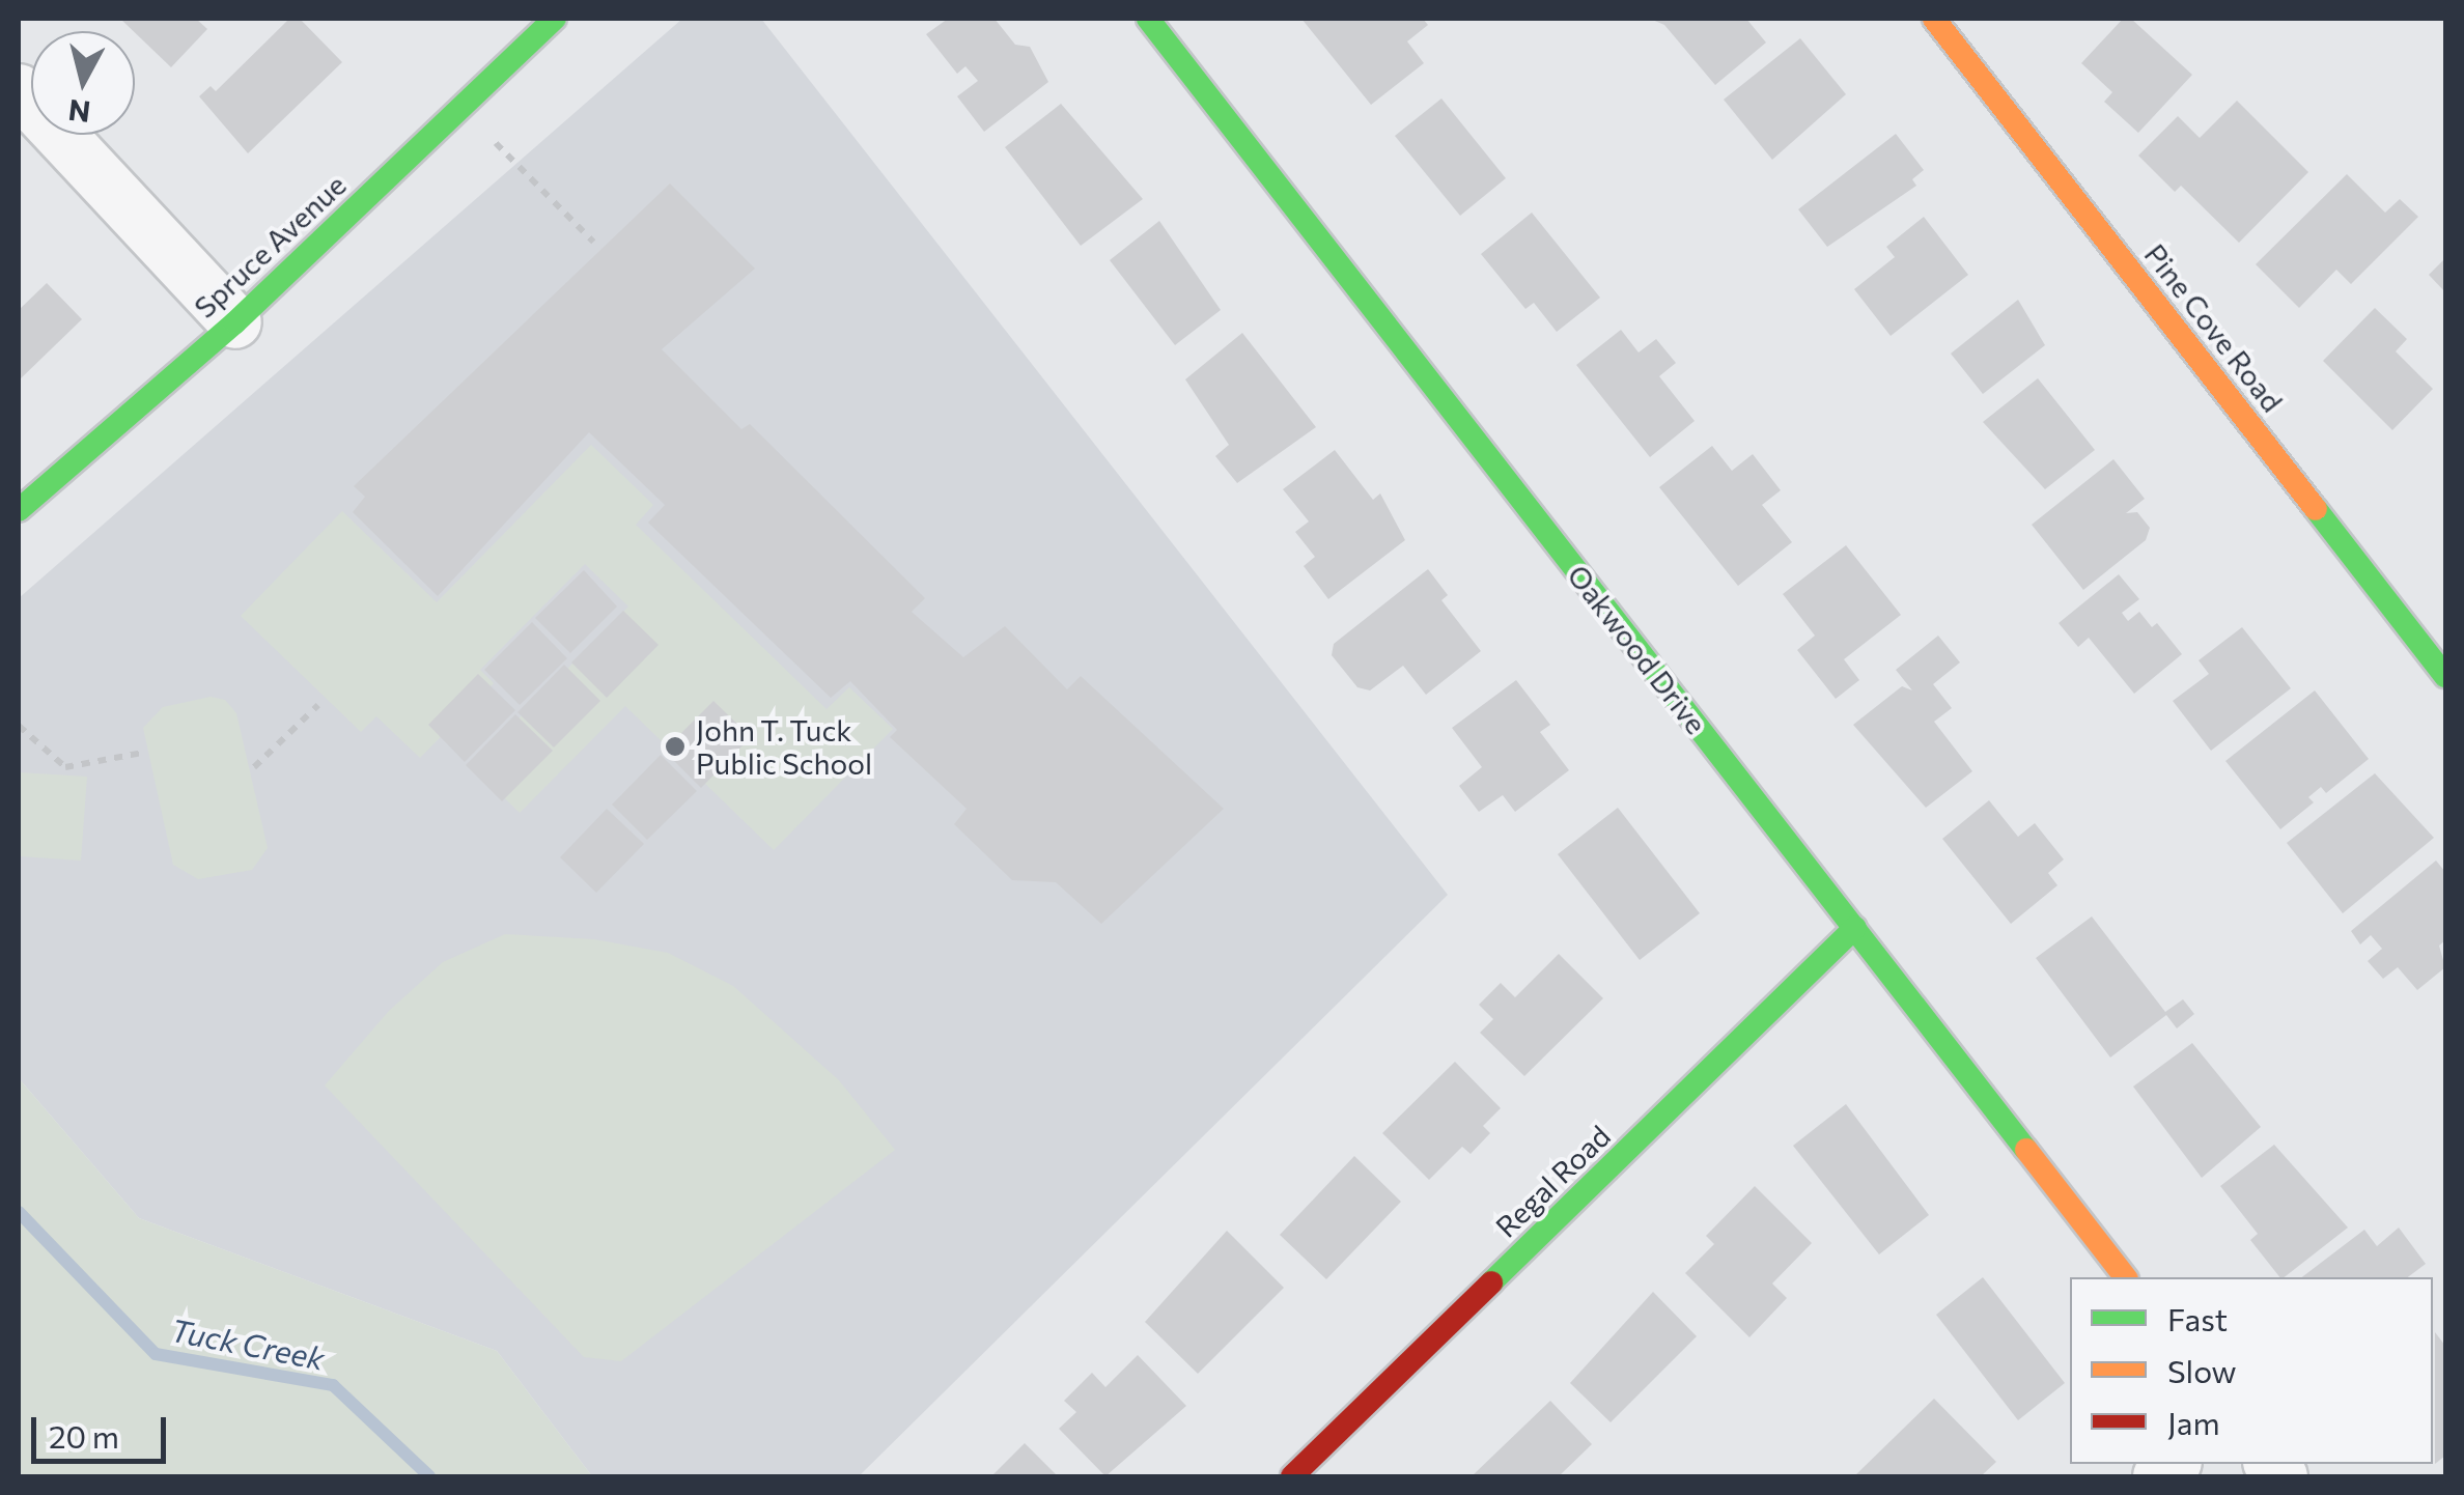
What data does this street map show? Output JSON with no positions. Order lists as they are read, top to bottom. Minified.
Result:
{"streets":{"street":["Spruce Avenue","Pine Cove Road","Oakwood Drive","Regal Road"]},"crossings":[["Oakwood Drive","Regal Road"]],"water":["Tuck Creek"],"places":["John T. Tuck Public School"],"legend":["Fast","Slow","Jam"],"scale_bar":"20 m","north":"bottom"}
